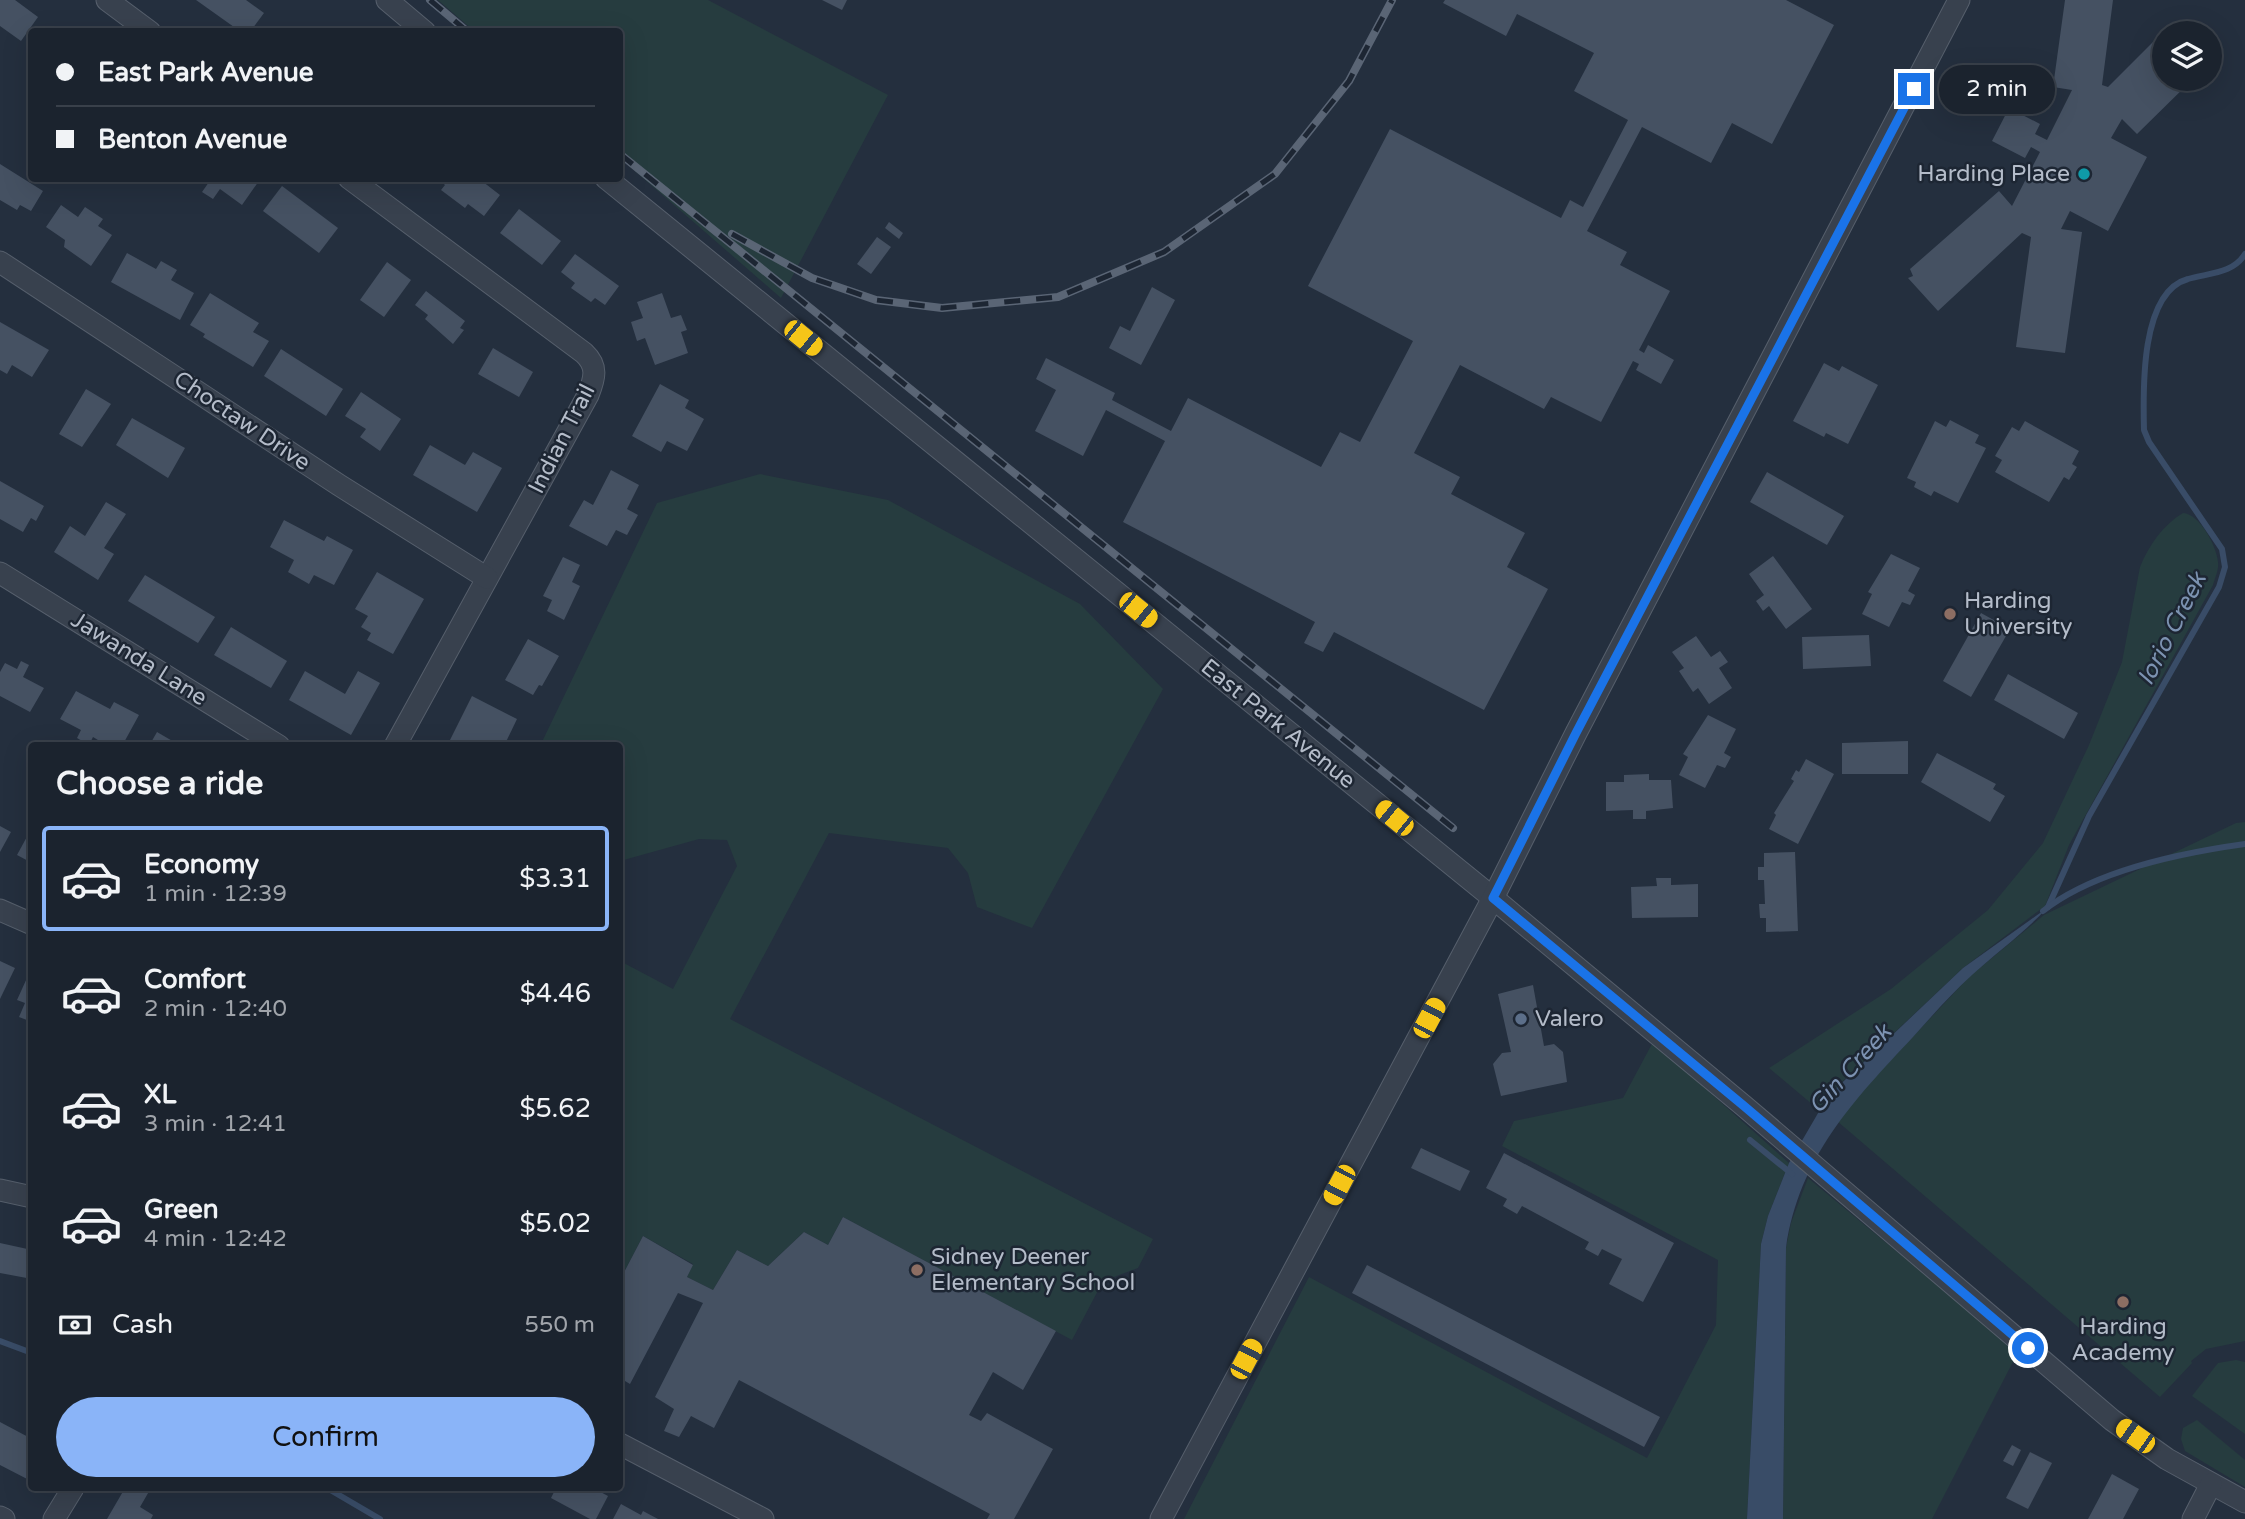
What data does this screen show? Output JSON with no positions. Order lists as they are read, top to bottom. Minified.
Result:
{"streets":{"street":["Choctaw Drive","Indian Trail","Jawanda Lane","East Park Avenue"]},"crossings":[["Choctaw Drive","Indian Trail"]],"water":["Iorio Creek","Gin Creek"],"places":["Harding Place","Harding University","Valero","Sidney Deener Elementary School","Harding Academy"],"page":{"banner":["East Park Avenue","Benton Avenue"],"bubble":"2 min","heading":"Choose a ride","list":[{"name":"Economy","note":"1 min · 12:39","value":"$3.31"},{"name":"Comfort","note":"2 min · 12:40","value":"$4.46"},{"name":"XL","note":"3 min · 12:41","value":"$5.62"},{"name":"Green","note":"4 min · 12:42","value":"$5.02"}],"pay":["Cash","550 m"],"buttons":"Confirm"}}
